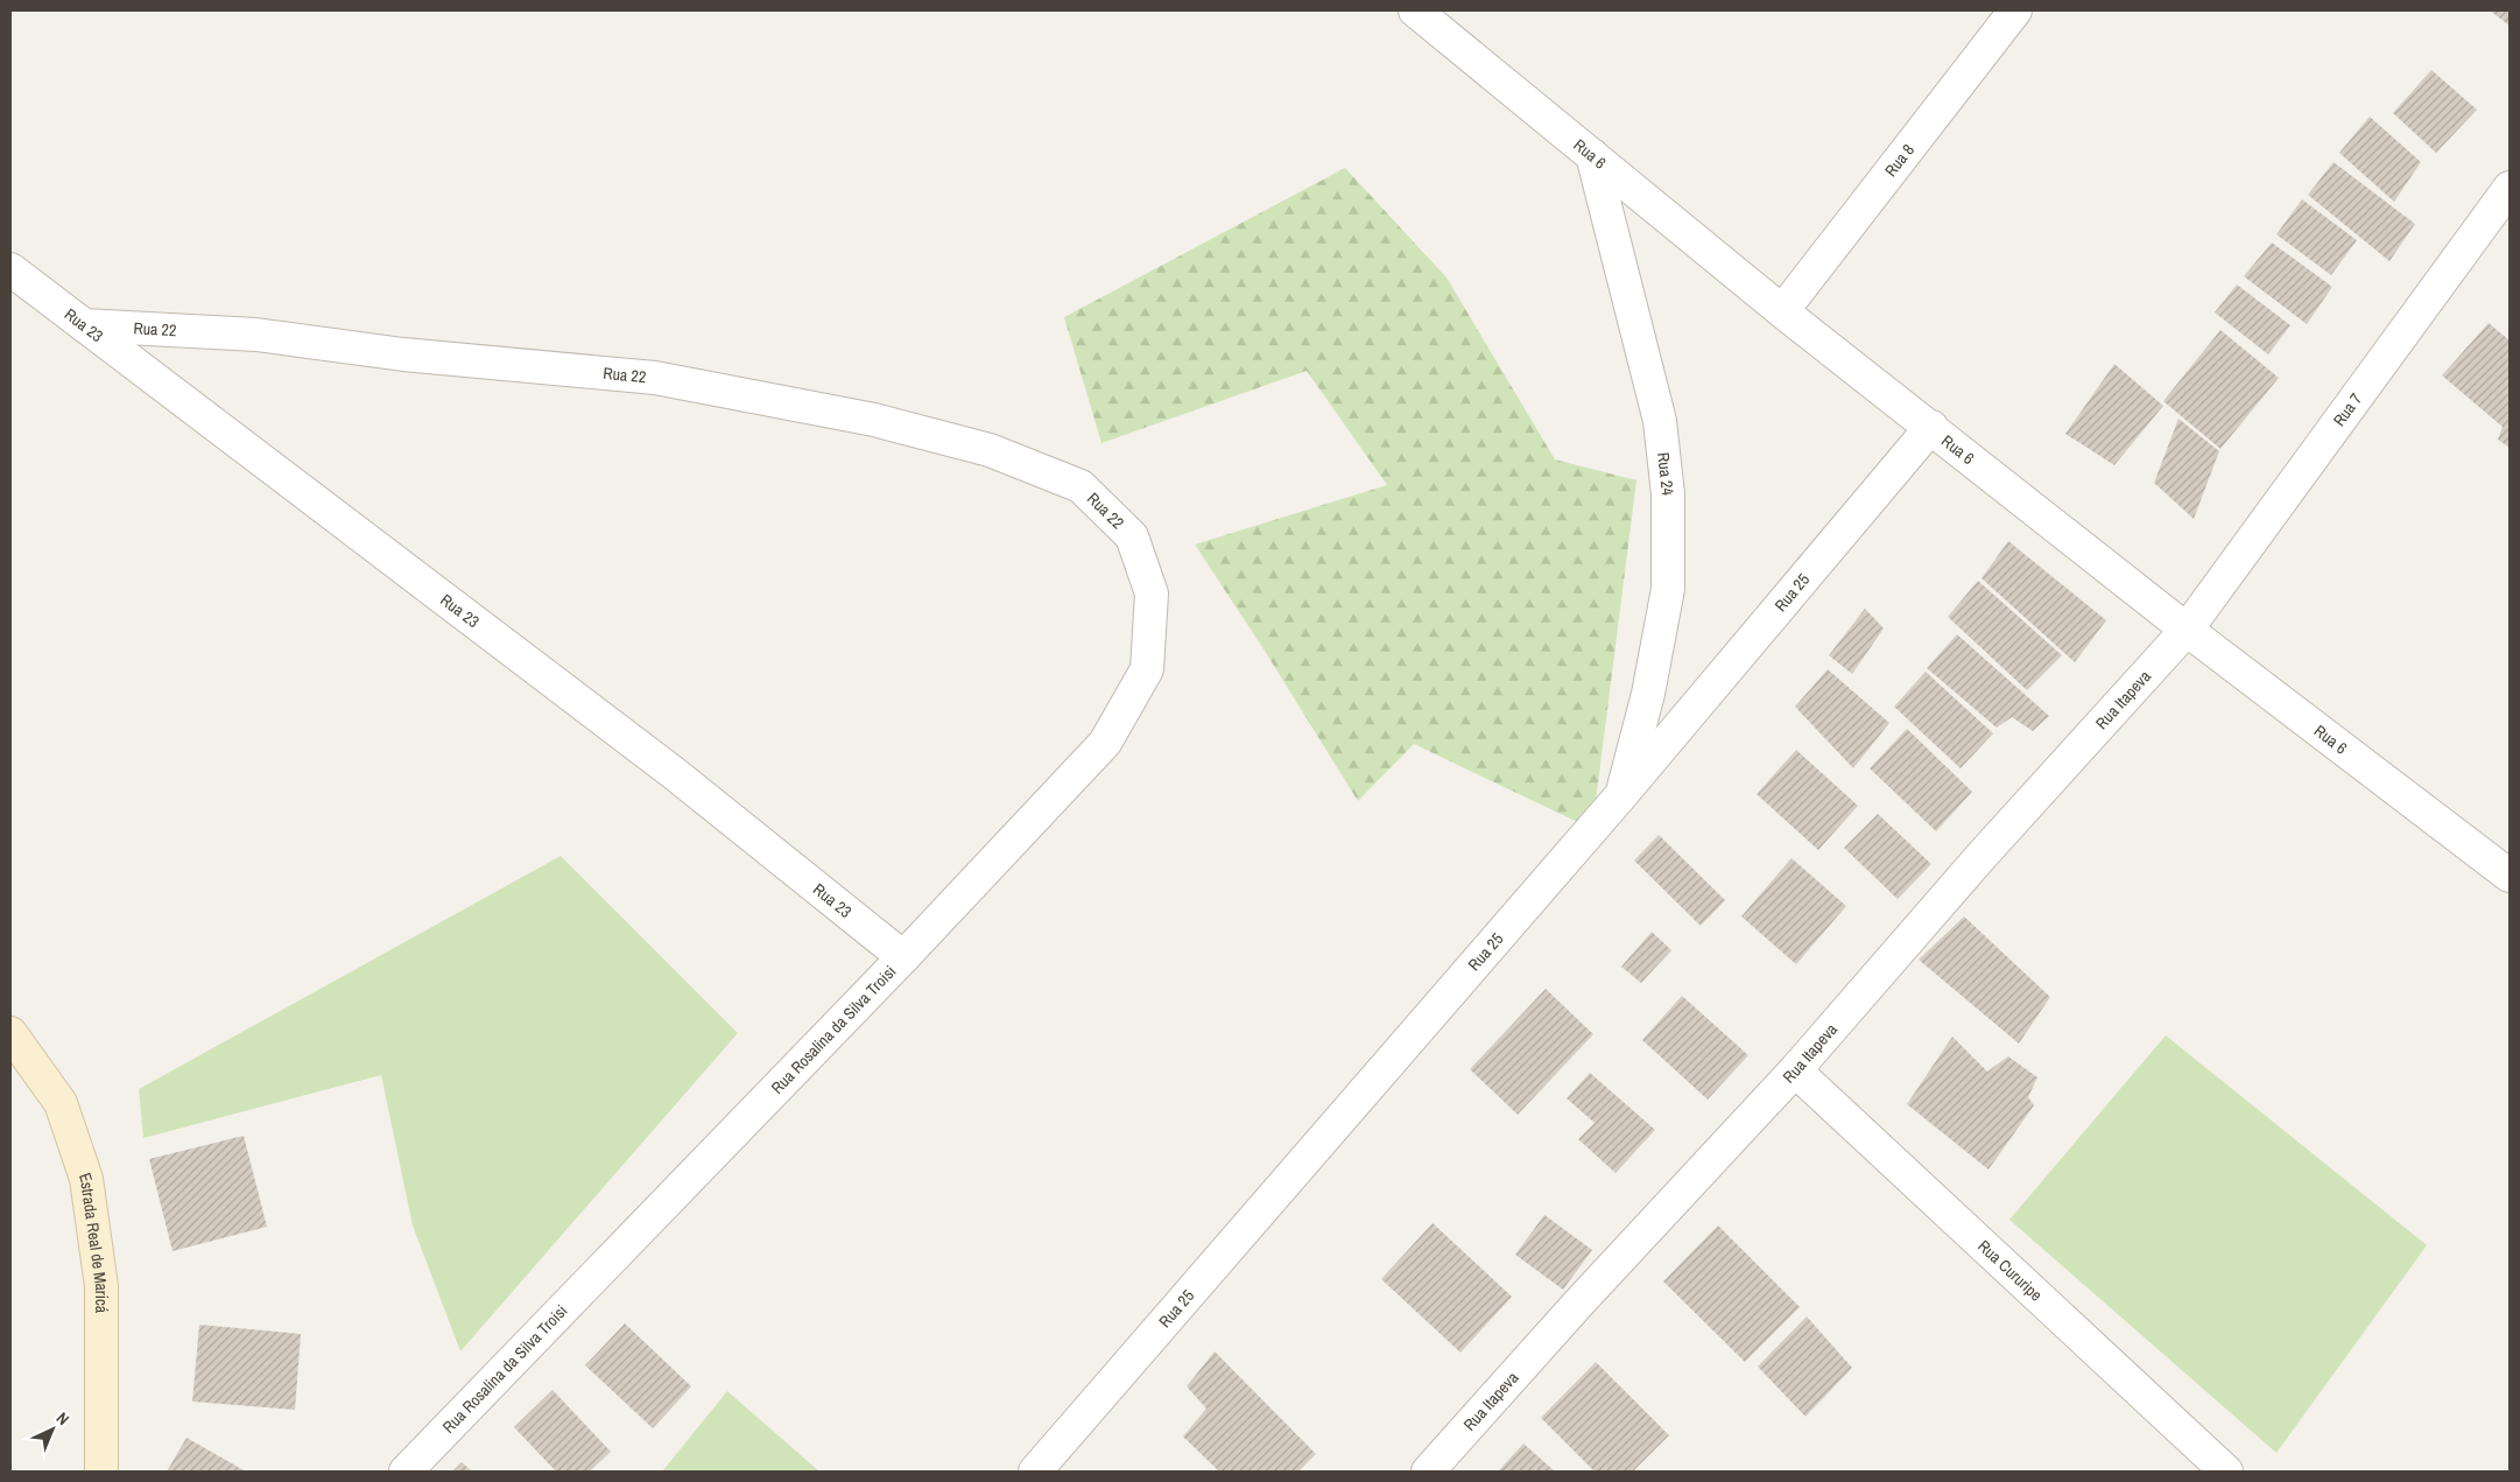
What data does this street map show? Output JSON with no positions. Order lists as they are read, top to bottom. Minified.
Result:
{"streets":{"main road":["Estrada Real de Maricá"],"street":["Rua 6","Rua 8","Rua 23","Rua 22","Rua 7","Rua 24","Rua 25","Rua Itapeva","Rua Rosalina da Silva Troisi","Rua Cururipe"]},"crossings":[["Rua 6","Rua 8"],["Rua 6","Rua 7"],["Rua 6","Rua 24"],["Rua 6","Rua 25"],["Rua 6","Rua Itapeva"],["Rua 23","Rua 22"],["Rua 23","Rua Rosalina da Silva Troisi"],["Rua 22","Rua Rosalina da Silva Troisi"],["Rua 7","Rua Itapeva"],["Rua 24","Rua 25"],["Rua Itapeva","Rua Cururipe"]],"north":"top right"}
